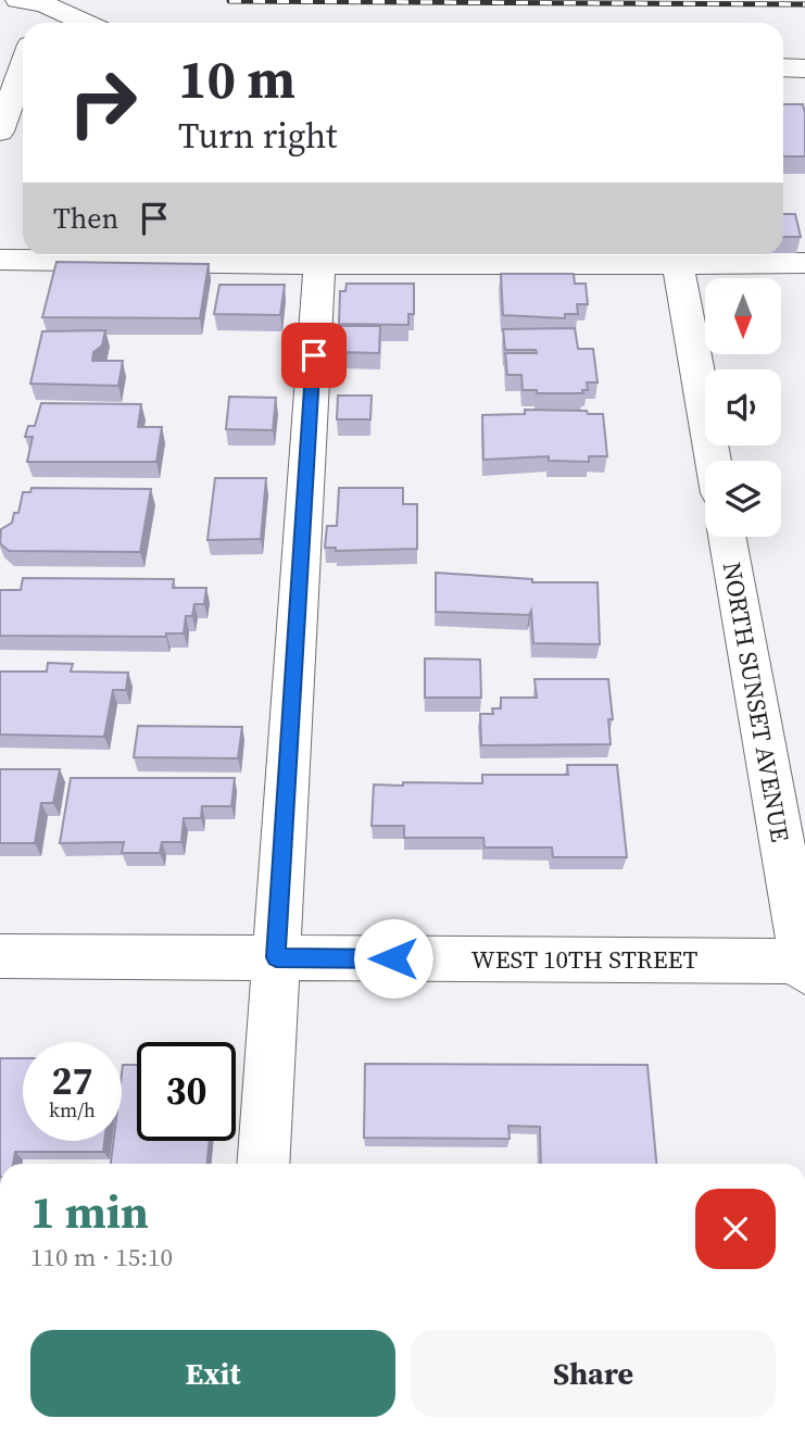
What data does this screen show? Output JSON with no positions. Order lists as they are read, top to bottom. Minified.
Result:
{"streets":{"street":["NORTH SUNSET AVENUE","WEST 10TH STREET"]},"crossings":[["NORTH SUNSET AVENUE","WEST 10TH STREET"]],"north":"bottom","page":{"turn":["10 m","Turn right"],"then":"Then","speed":"27 km/h","limit":"30","heading":["1 min","110 m · 15:10"],"buttons":["Exit","Share"]}}
